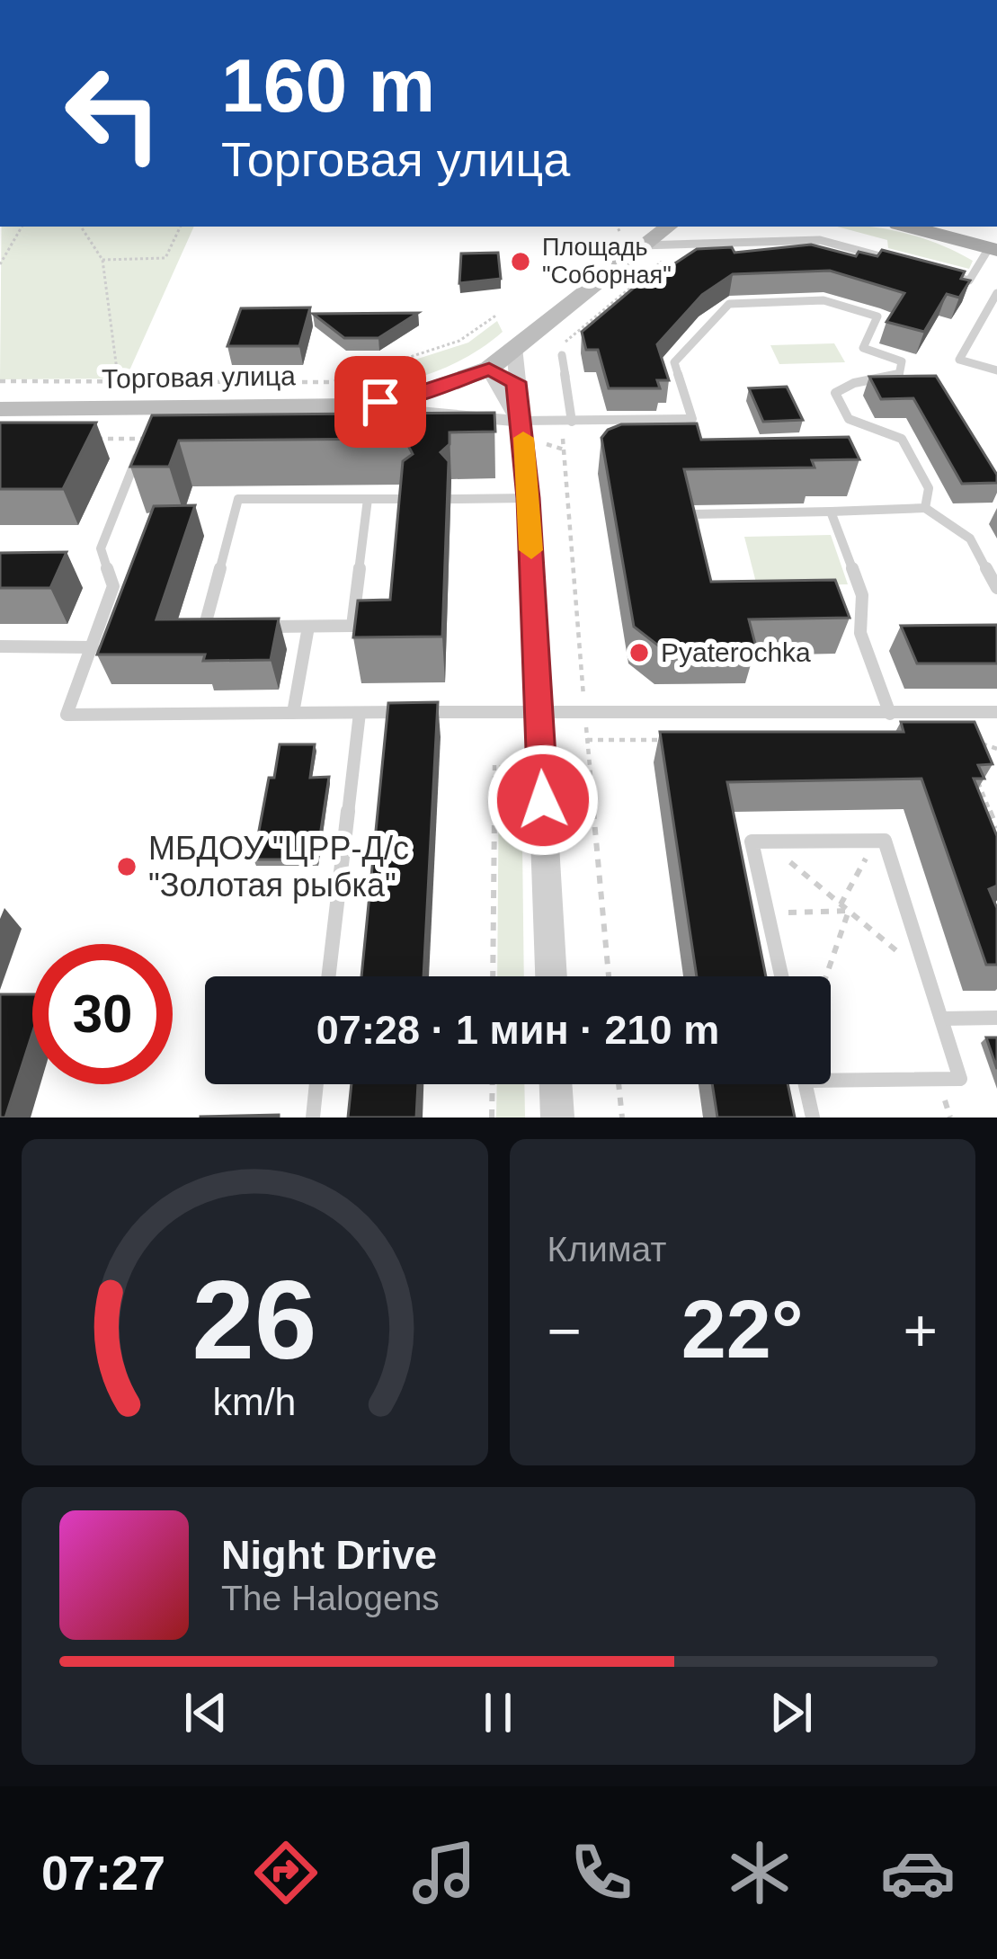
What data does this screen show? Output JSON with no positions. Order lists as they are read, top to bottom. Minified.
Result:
{"streets":{"street":["Торговая улица"]},"places":["Площадь \"Соборная\"","Pyaterochka","МБДОУ \"ЦРР-Д/с \"Золотая рыбка\""],"page":{"turn":["160 m","Торговая улица"],"limit":"30","trip":"07:28 · 1 мин · 210 m","tile":"Климат","heat":["−","22°","+"],"song":["Night Drive","The Halogens"],"tabs":"07:27","gauge":["26","km/h"]}}
